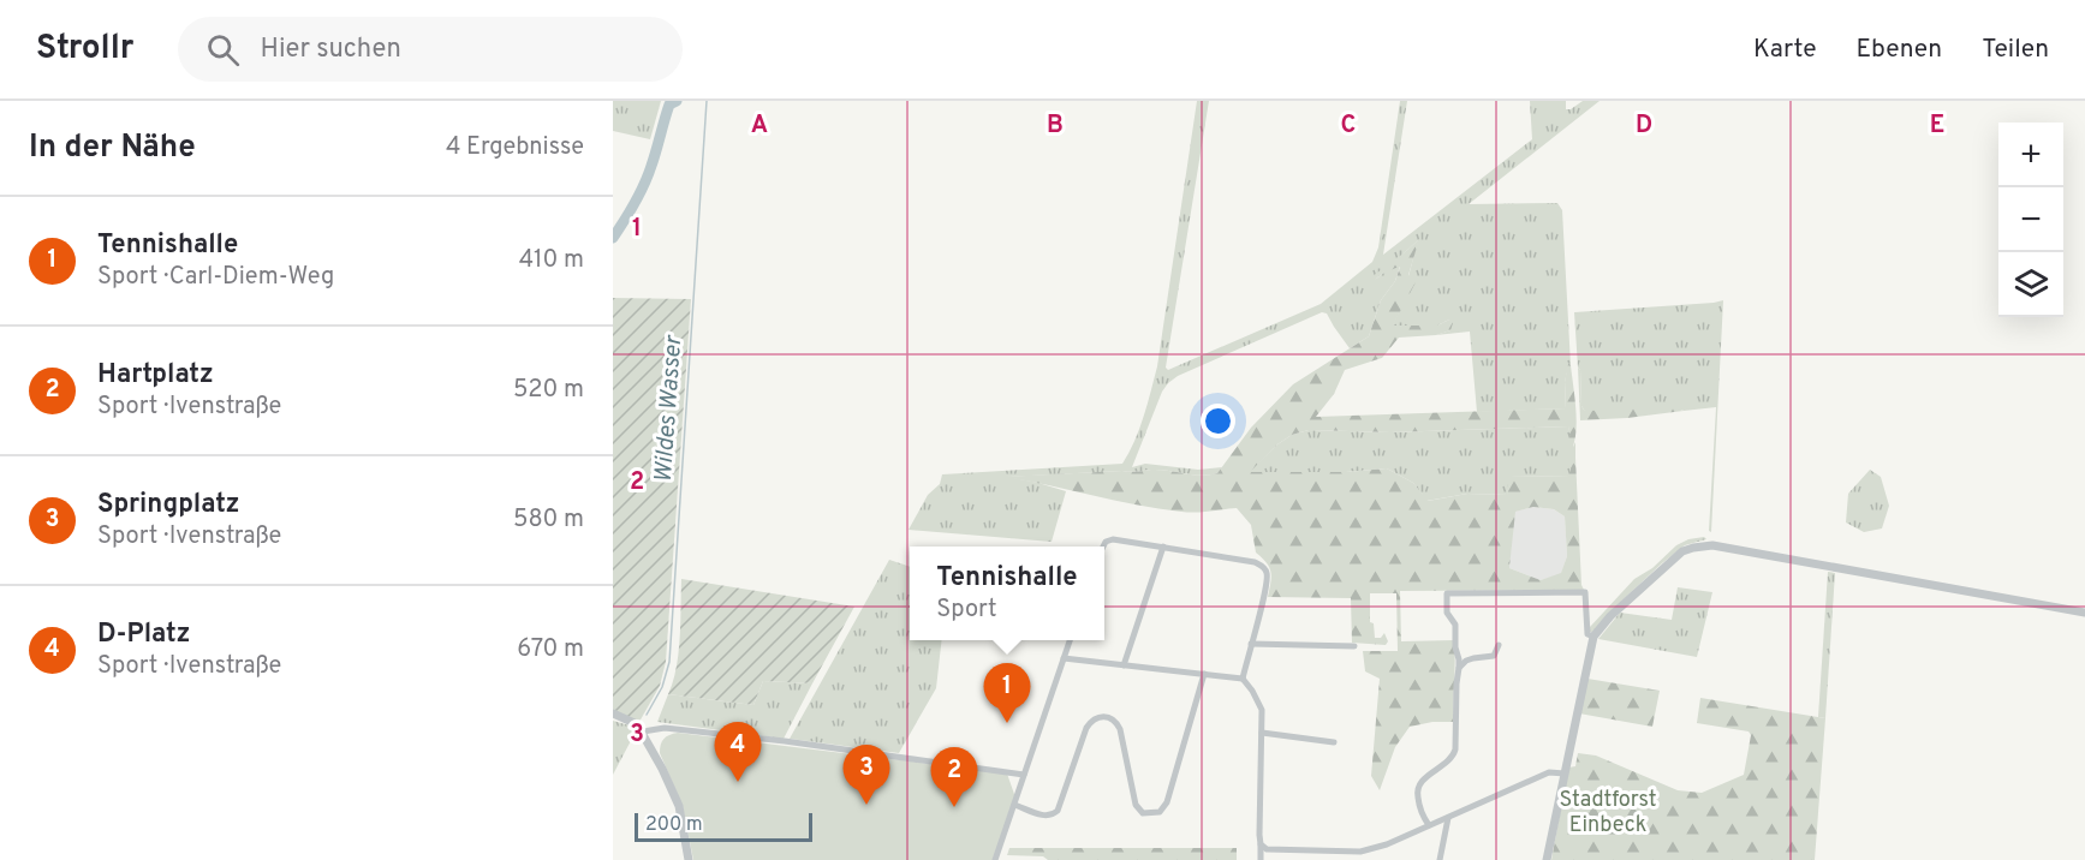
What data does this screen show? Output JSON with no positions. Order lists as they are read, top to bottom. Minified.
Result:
{"water":["Wildes Wasser"],"parks":["Stadtforst Einbeck"],"scale_bar":"200 m","page":{"header":"Strollr","search":"Hier suchen","nav":["Karte","Ebenen","Teilen"],"heading":["In der Nähe","4 Ergebnisse"],"map_buttons":["+","−"],"list":[{"mark":"1","name":"Tennishalle","note":"Sport · Carl-Diem-Weg","value":"410 m"},{"mark":"2","name":"Hartplatz","note":"Sport · Ivenstraße","value":"520 m"},{"mark":"3","name":"Springplatz","note":"Sport · Ivenstraße","value":"580 m"},{"mark":"4","name":"D-Platz","note":"Sport · Ivenstraße","value":"670 m"}],"popup":["Tennishalle","Sport"],"pins":["1","4","3","2"],"scale":"200 m"},"grid":{"columns":["A","B","C","D","E"],"rows":["1","2","3"]}}
